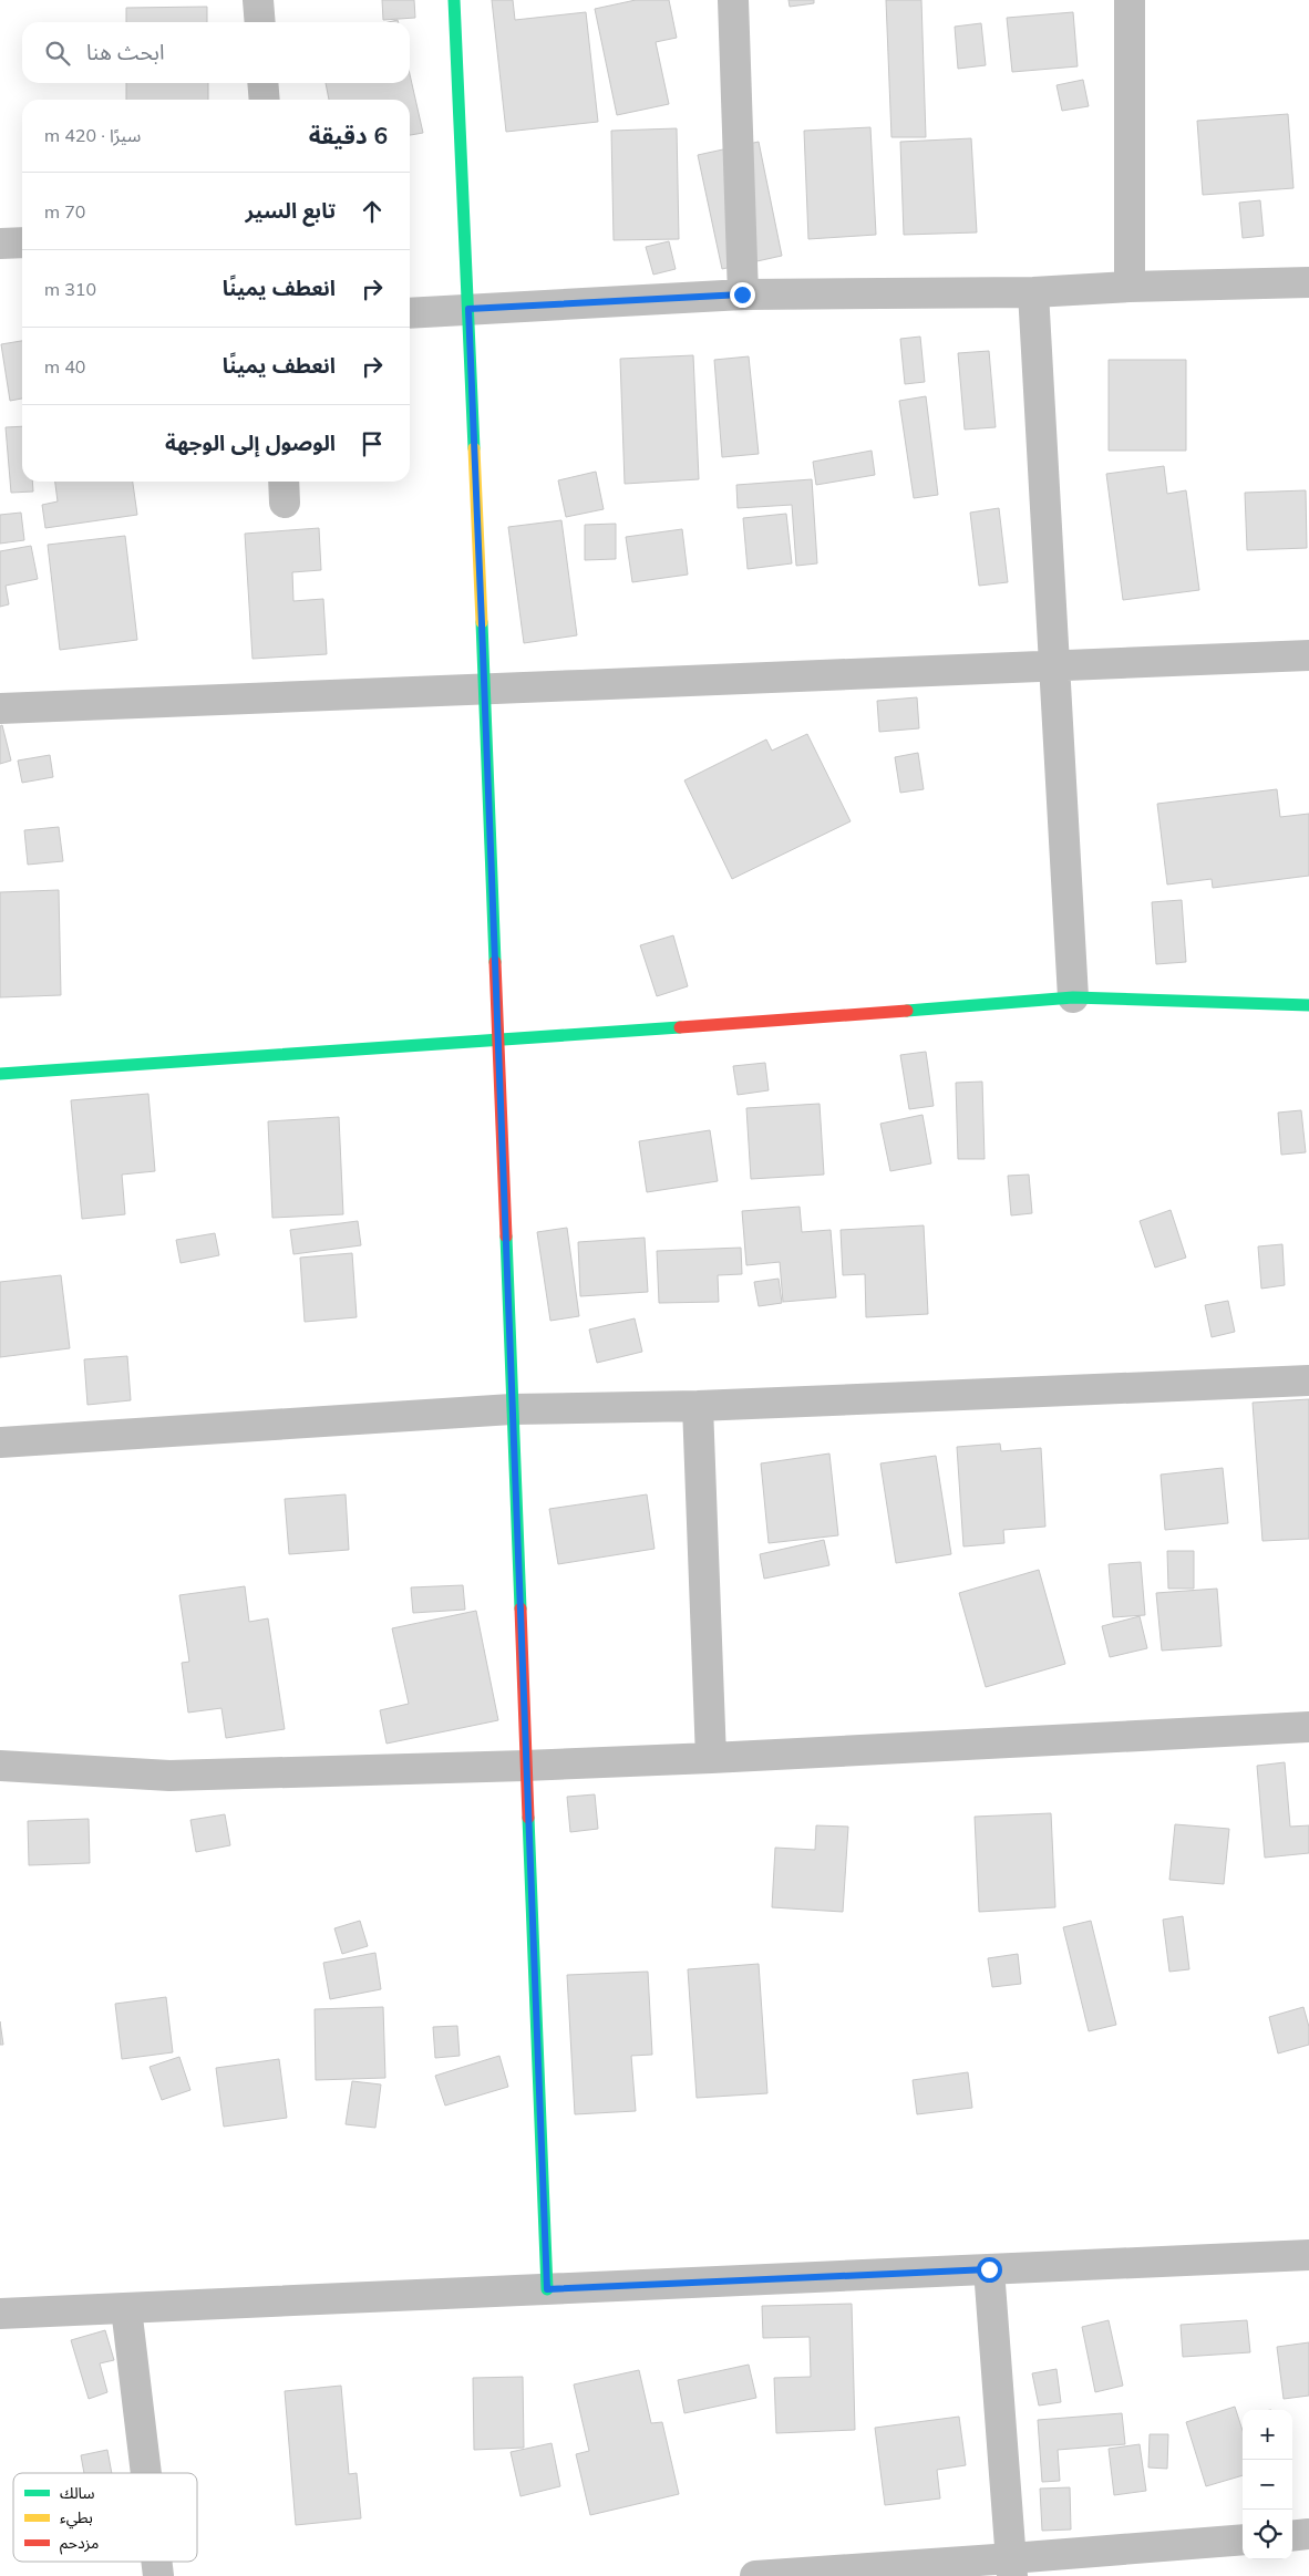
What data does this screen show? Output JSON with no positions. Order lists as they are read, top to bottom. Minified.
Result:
{"legend":["سالك","بطيء","مزدحم"],"page":{"search":"ابحث هنا","heading":["6 دقيقة","سيرًا · 420 m"],"list":[["تابع السير","70 m"],["انعطف يمينًا","310 m"],["انعطف يمينًا","40 m"],"الوصول إلى الوجهة"],"map_buttons":["+","−"]}}
